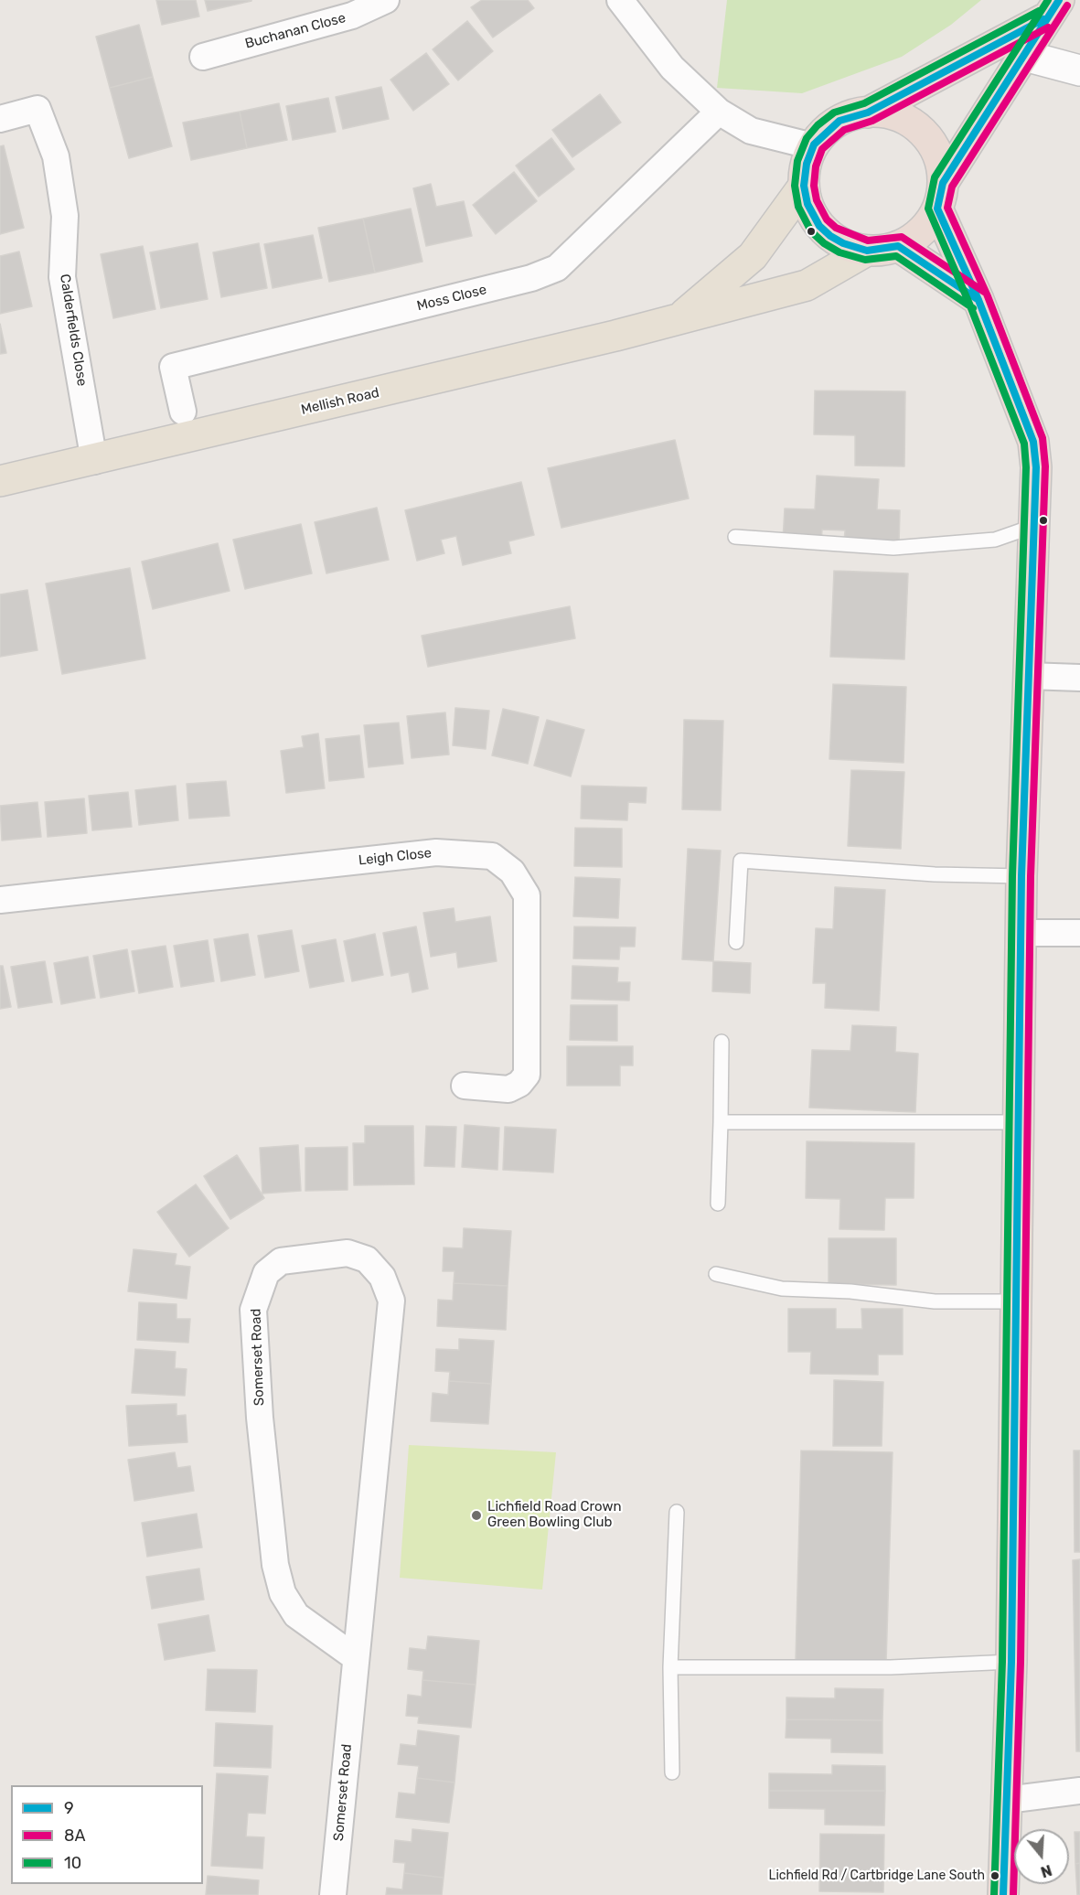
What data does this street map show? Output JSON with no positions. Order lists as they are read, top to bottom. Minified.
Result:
{"streets":{"main road":["Mellish Road"],"street":["Buchanan Close","Moss Close","Calderfields Close","Leigh Close","Somerset Road"]},"crossings":[["Calderfields Close","Mellish Road"]],"places":["Lichfield Road Crown Green Bowling Club","Lichfield Rd / Cartbridge Lane South"],"lines":["transit line 9","transit line 10","transit line 8A"],"legend":["9","8A","10"],"north":"bottom"}
